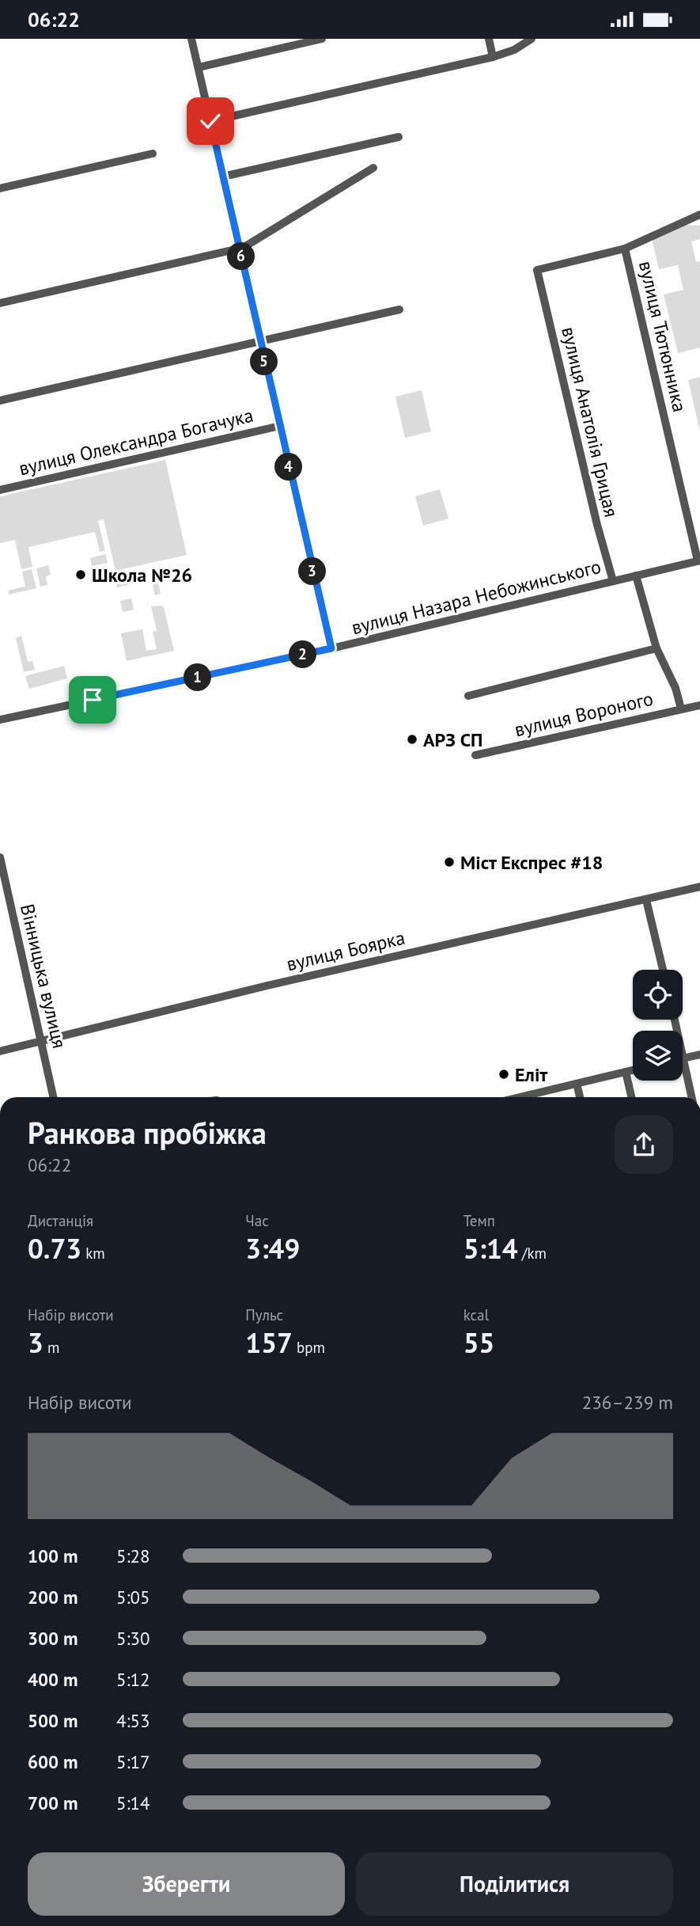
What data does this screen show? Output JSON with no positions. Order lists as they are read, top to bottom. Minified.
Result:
{"streets":{"street":["вулиця Тютюнника","вулиця Анатолія Грицая","вулиця Олександра Богачука","вулиця Назара Небожинського","вулиця Вороного","вулиця Боярка","Вінницька вулиця"]},"crossings":[["вулиця Тютюнника","вулиця Анатолія Грицая"],["вулиця Тютюнника","вулиця Назара Небожинського"],["вулиця Анатолія Грицая","вулиця Назара Небожинського"],["вулиця Боярка","Вінницька вулиця"]],"places":["Школа №26","АРЗ СП","Міст Експрес #18","Еліт"],"page":{"status":"06:22","pins":["6","5","4","3","2","1"],"heading":["Ранкова пробіжка","06:22"],"stats":[["Дистанція","0.73 km"],["Час","3:49"],["Темп","5:14 /km"],["Набір висоти","3 m"],["Пульс","157 bpm"],["kcal","55"]],"chart":["Набір висоти","236–239 m"],"list":[{"name":"100 m","note":"5:28"},{"name":"200 m","note":"5:05"},{"name":"300 m","note":"5:30"},{"name":"400 m","note":"5:12"},{"name":"500 m","note":"4:53"},{"name":"600 m","note":"5:17"},{"name":"700 m","note":"5:14"}],"buttons":["Зберегти","Поділитися"]}}
